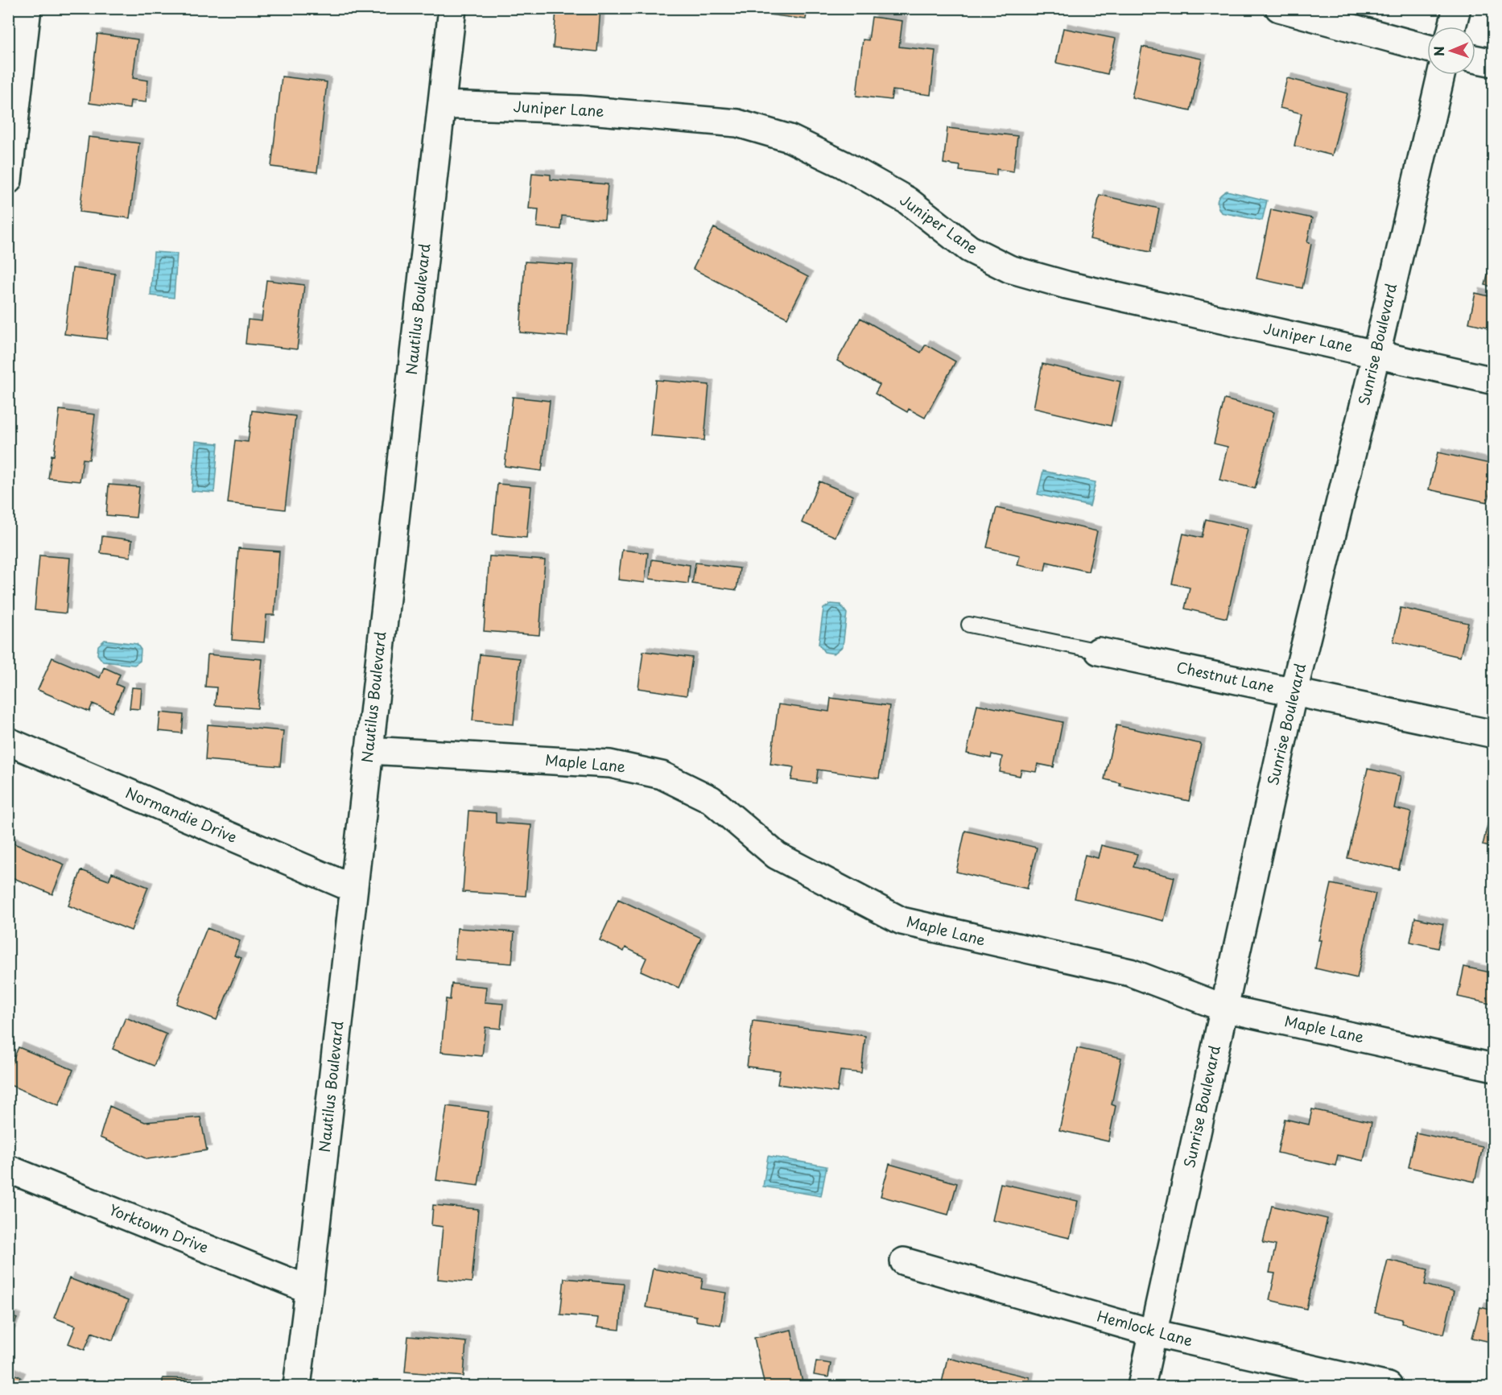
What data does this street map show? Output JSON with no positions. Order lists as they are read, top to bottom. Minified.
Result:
{"streets":{"street":["Juniper Lane","Nautilus Boulevard","Sunrise Boulevard","Chestnut Lane","Maple Lane","Normandie Drive","Yorktown Drive","Hemlock Lane"]},"crossings":[["Juniper Lane","Nautilus Boulevard"],["Juniper Lane","Sunrise Boulevard"],["Nautilus Boulevard","Maple Lane"],["Nautilus Boulevard","Normandie Drive"],["Nautilus Boulevard","Yorktown Drive"],["Sunrise Boulevard","Chestnut Lane"],["Sunrise Boulevard","Maple Lane"],["Sunrise Boulevard","Hemlock Lane"]],"north":"left"}
